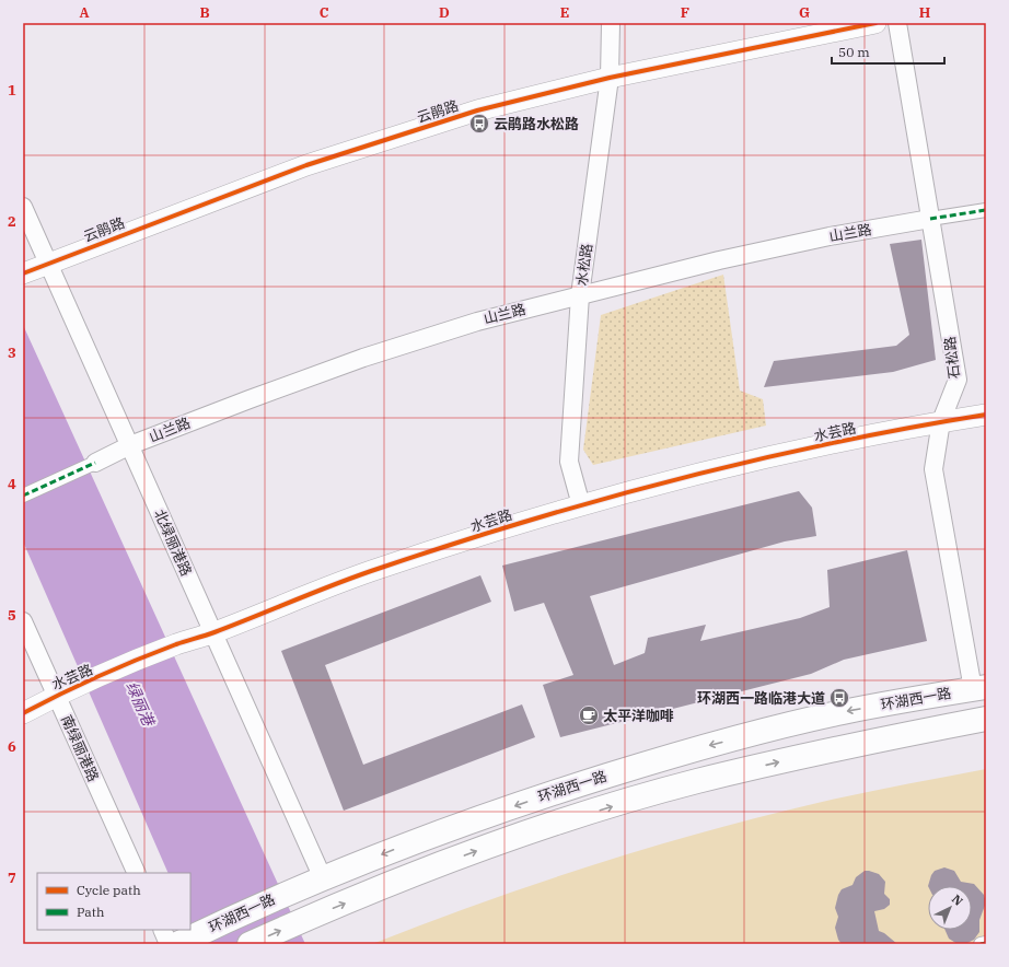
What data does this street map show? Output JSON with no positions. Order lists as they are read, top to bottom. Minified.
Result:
{"streets":{"main road":["环湖西一路"],"street":["云鹃路","山兰路","水松路","石松路","水芸路","北绿丽港路","南绿丽港路"]},"crossings":[["云鹃路","水松路"],["云鹃路","北绿丽港路"],["山兰路","水松路"],["山兰路","石松路"],["山兰路","北绿丽港路"],["水松路","水芸路"],["石松路","水芸路"],["石松路","环湖西一路"],["水芸路","北绿丽港路"],["水芸路","南绿丽港路"],["北绿丽港路","环湖西一路"]],"water":["绿丽港"],"places":{"bus stop":["云鹃路水松路","环湖西一路临港大道"],"cafe":["太平洋咖啡"]},"legend":["Cycle path","Path"],"scale_bar":"50 m","north":"top right","grid":{"columns":["A","B","C","D","E","F","G","H"],"rows":["1","2","3","4","5","6","7"]}}
